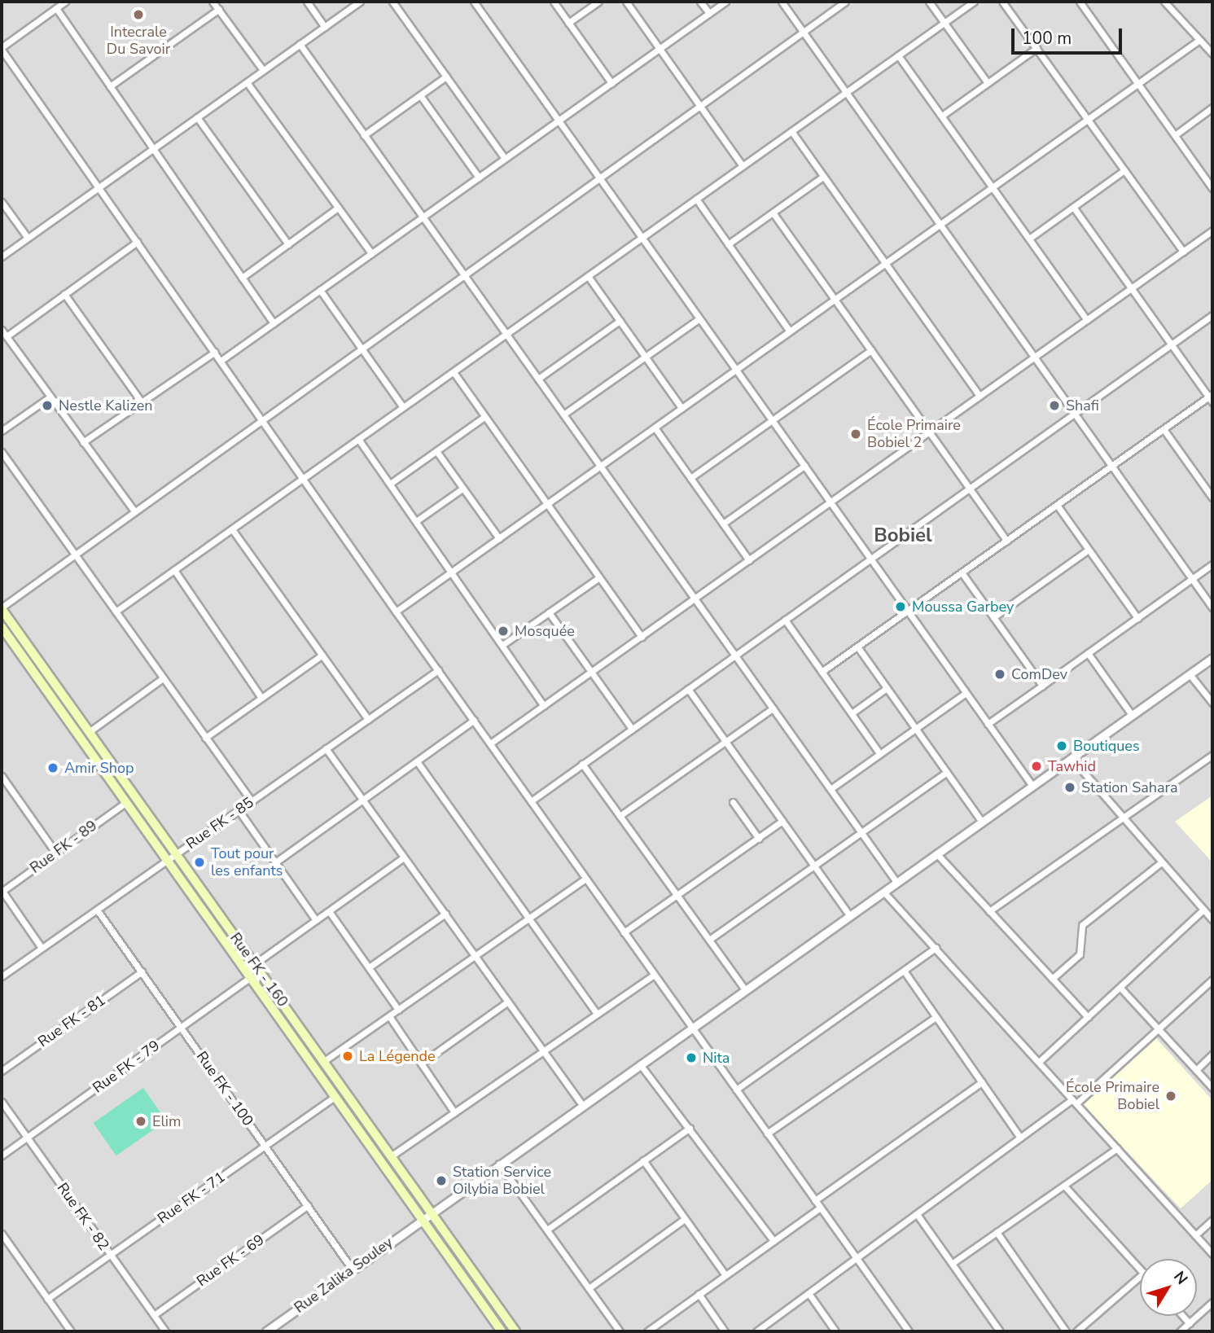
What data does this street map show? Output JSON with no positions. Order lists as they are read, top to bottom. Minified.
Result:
{"streets":{"main road":["Rue FK - 160"],"street":["Rue FK - 85","Rue FK - 89","Rue FK - 81","Rue FK - 79","Rue FK - 100","Rue FK - 71","Rue FK - 82","Rue FK - 69","Rue Zalika Souley"]},"crossings":[["Rue FK - 85","Rue FK - 160"],["Rue FK - 85","Rue FK - 100"],["Rue FK - 89","Rue FK - 160"],["Rue FK - 160","Rue FK - 79"],["Rue FK - 160","Rue FK - 71"],["Rue FK - 160","Rue Zalika Souley"],["Rue FK - 81","Rue FK - 100"],["Rue FK - 79","Rue FK - 100"],["Rue FK - 79","Rue FK - 82"],["Rue FK - 100","Rue FK - 71"],["Rue FK - 100","Rue FK - 69"],["Rue FK - 100","Rue Zalika Souley"],["Rue FK - 71","Rue FK - 82"],["Rue FK - 82","Rue FK - 69"]],"districts":["Bobiel"],"places":["Intecrale Du Savoir","Nestle Kalizen","Shafi","École Primaire Bobiel 2","Moussa Garbey","Mosquée","ComDev","Boutiques","Tawhid","Amir Shop","Station Sahara","Tout pour les enfants","La Légende","Nita","École Primaire Bobiel","Elim","Station Service Oilybia Bobiel"],"scale_bar":"100 m","north":"top right"}
